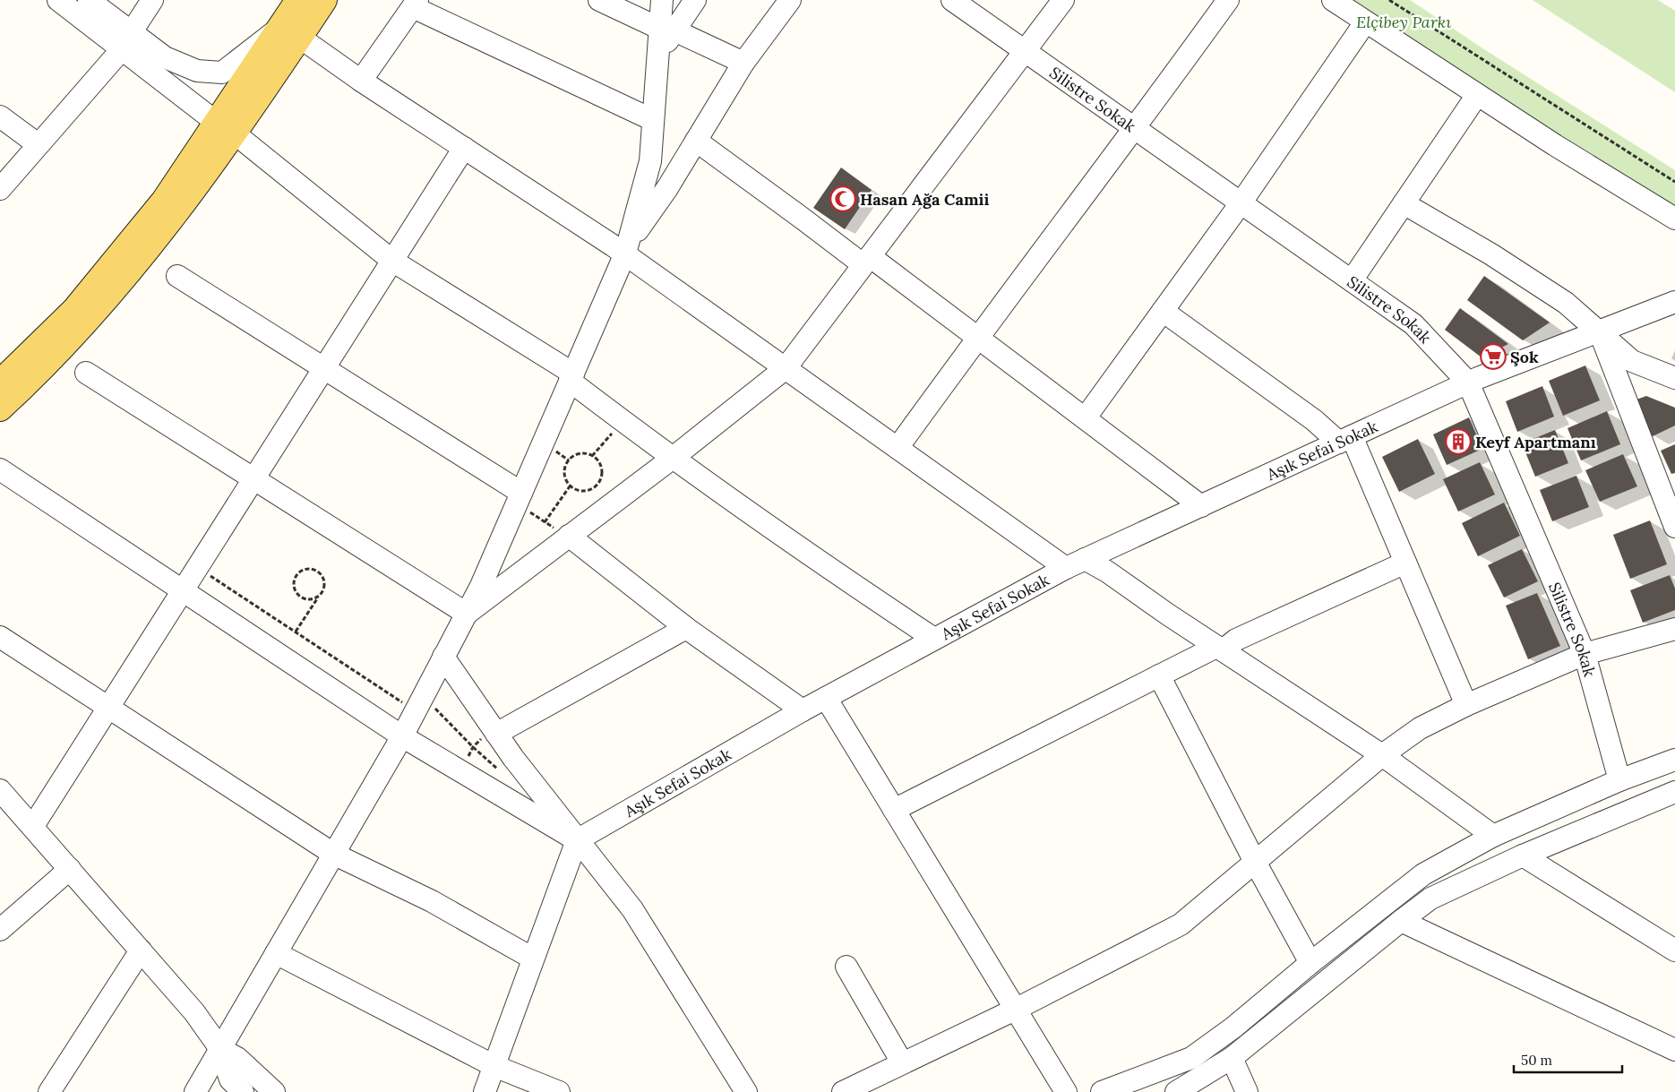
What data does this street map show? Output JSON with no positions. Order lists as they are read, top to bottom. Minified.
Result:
{"streets":{"street":["Silistre Sokak","Aşık Sefai Sokak"]},"crossings":[["Silistre Sokak","Aşık Sefai Sokak"]],"parks":["Elçibey Parkı"],"places":{"mosque":["Hasan Ağa Camii"],"supermarket":["Şok"],"building":["Keyf Apartmanı"]},"scale_bar":"50 m"}
